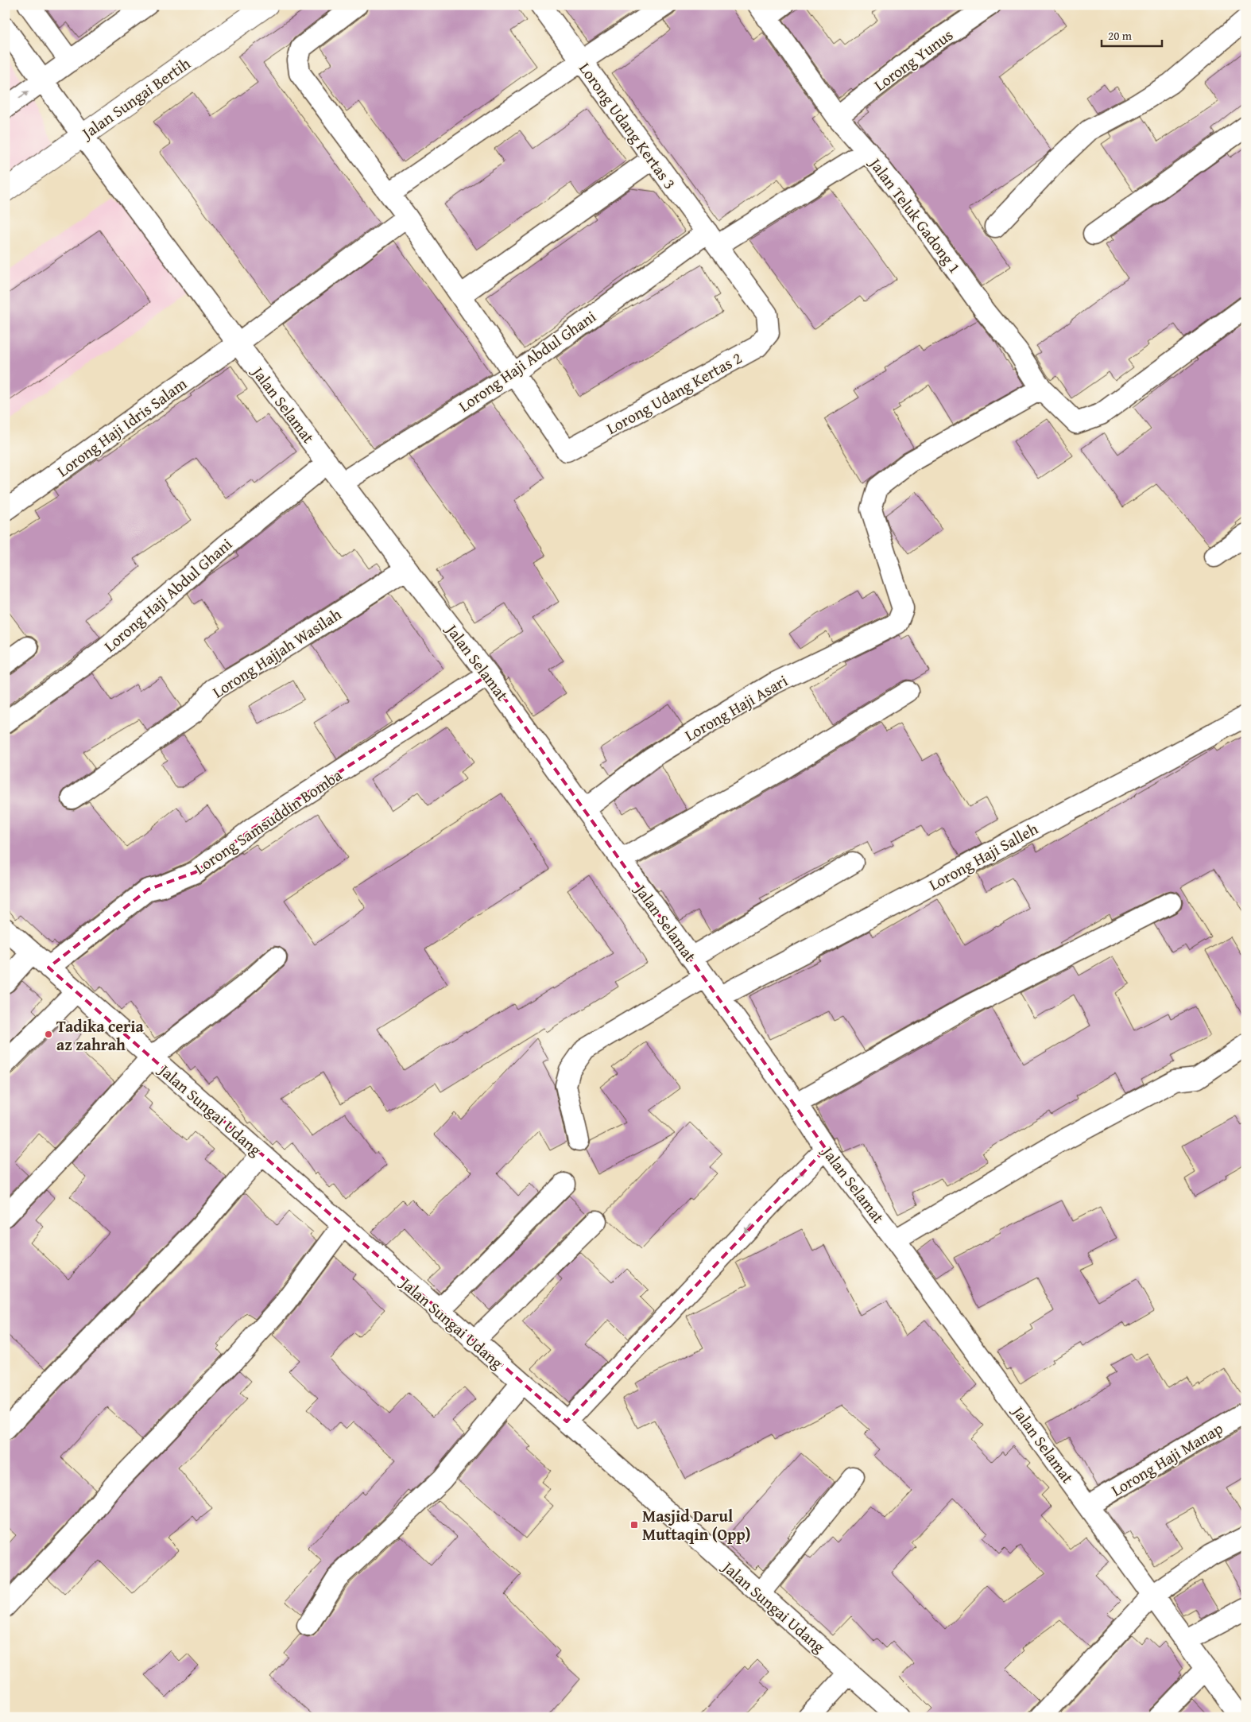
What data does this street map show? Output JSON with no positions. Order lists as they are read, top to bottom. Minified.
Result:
{"streets":{"main road":["Jalan Sungai Bertih"],"street":["Lorong Yunus","Lorong Udang Kertas 3","Jalan Teluk Gadong 1","Lorong Haji Abdul Ghani","Lorong Udang Kertas 2","Jalan Selamat","Lorong Haji Idris Salam","Lorong Hajjah Wasilah","Lorong Haji Asari","Lorong Samsuddin Bomba","Lorong Haji Salleh","Jalan Sungai Udang","Lorong Haji Manap"]},"crossings":[["Lorong Yunus","Jalan Teluk Gadong 1"],["Jalan Sungai Bertih","Jalan Selamat"],["Lorong Udang Kertas 3","Lorong Haji Abdul Ghani"],["Lorong Udang Kertas 3","Lorong Udang Kertas 2"],["Jalan Teluk Gadong 1","Lorong Haji Abdul Ghani"],["Jalan Teluk Gadong 1","Lorong Haji Asari"],["Lorong Haji Abdul Ghani","Lorong Udang Kertas 2"],["Lorong Haji Abdul Ghani","Jalan Selamat"],["Jalan Selamat","Lorong Haji Idris Salam"],["Jalan Selamat","Lorong Hajjah Wasilah"],["Jalan Selamat","Lorong Haji Asari"],["Jalan Selamat","Lorong Samsuddin Bomba"],["Jalan Selamat","Lorong Haji Salleh"],["Jalan Selamat","Lorong Haji Manap"],["Lorong Samsuddin Bomba","Jalan Sungai Udang"]],"places":{"other":["Tadika ceria az zahrah"],"transit":["Masjid Darul Muttaqin (Opp)"]},"scale_bar":"20 m"}
